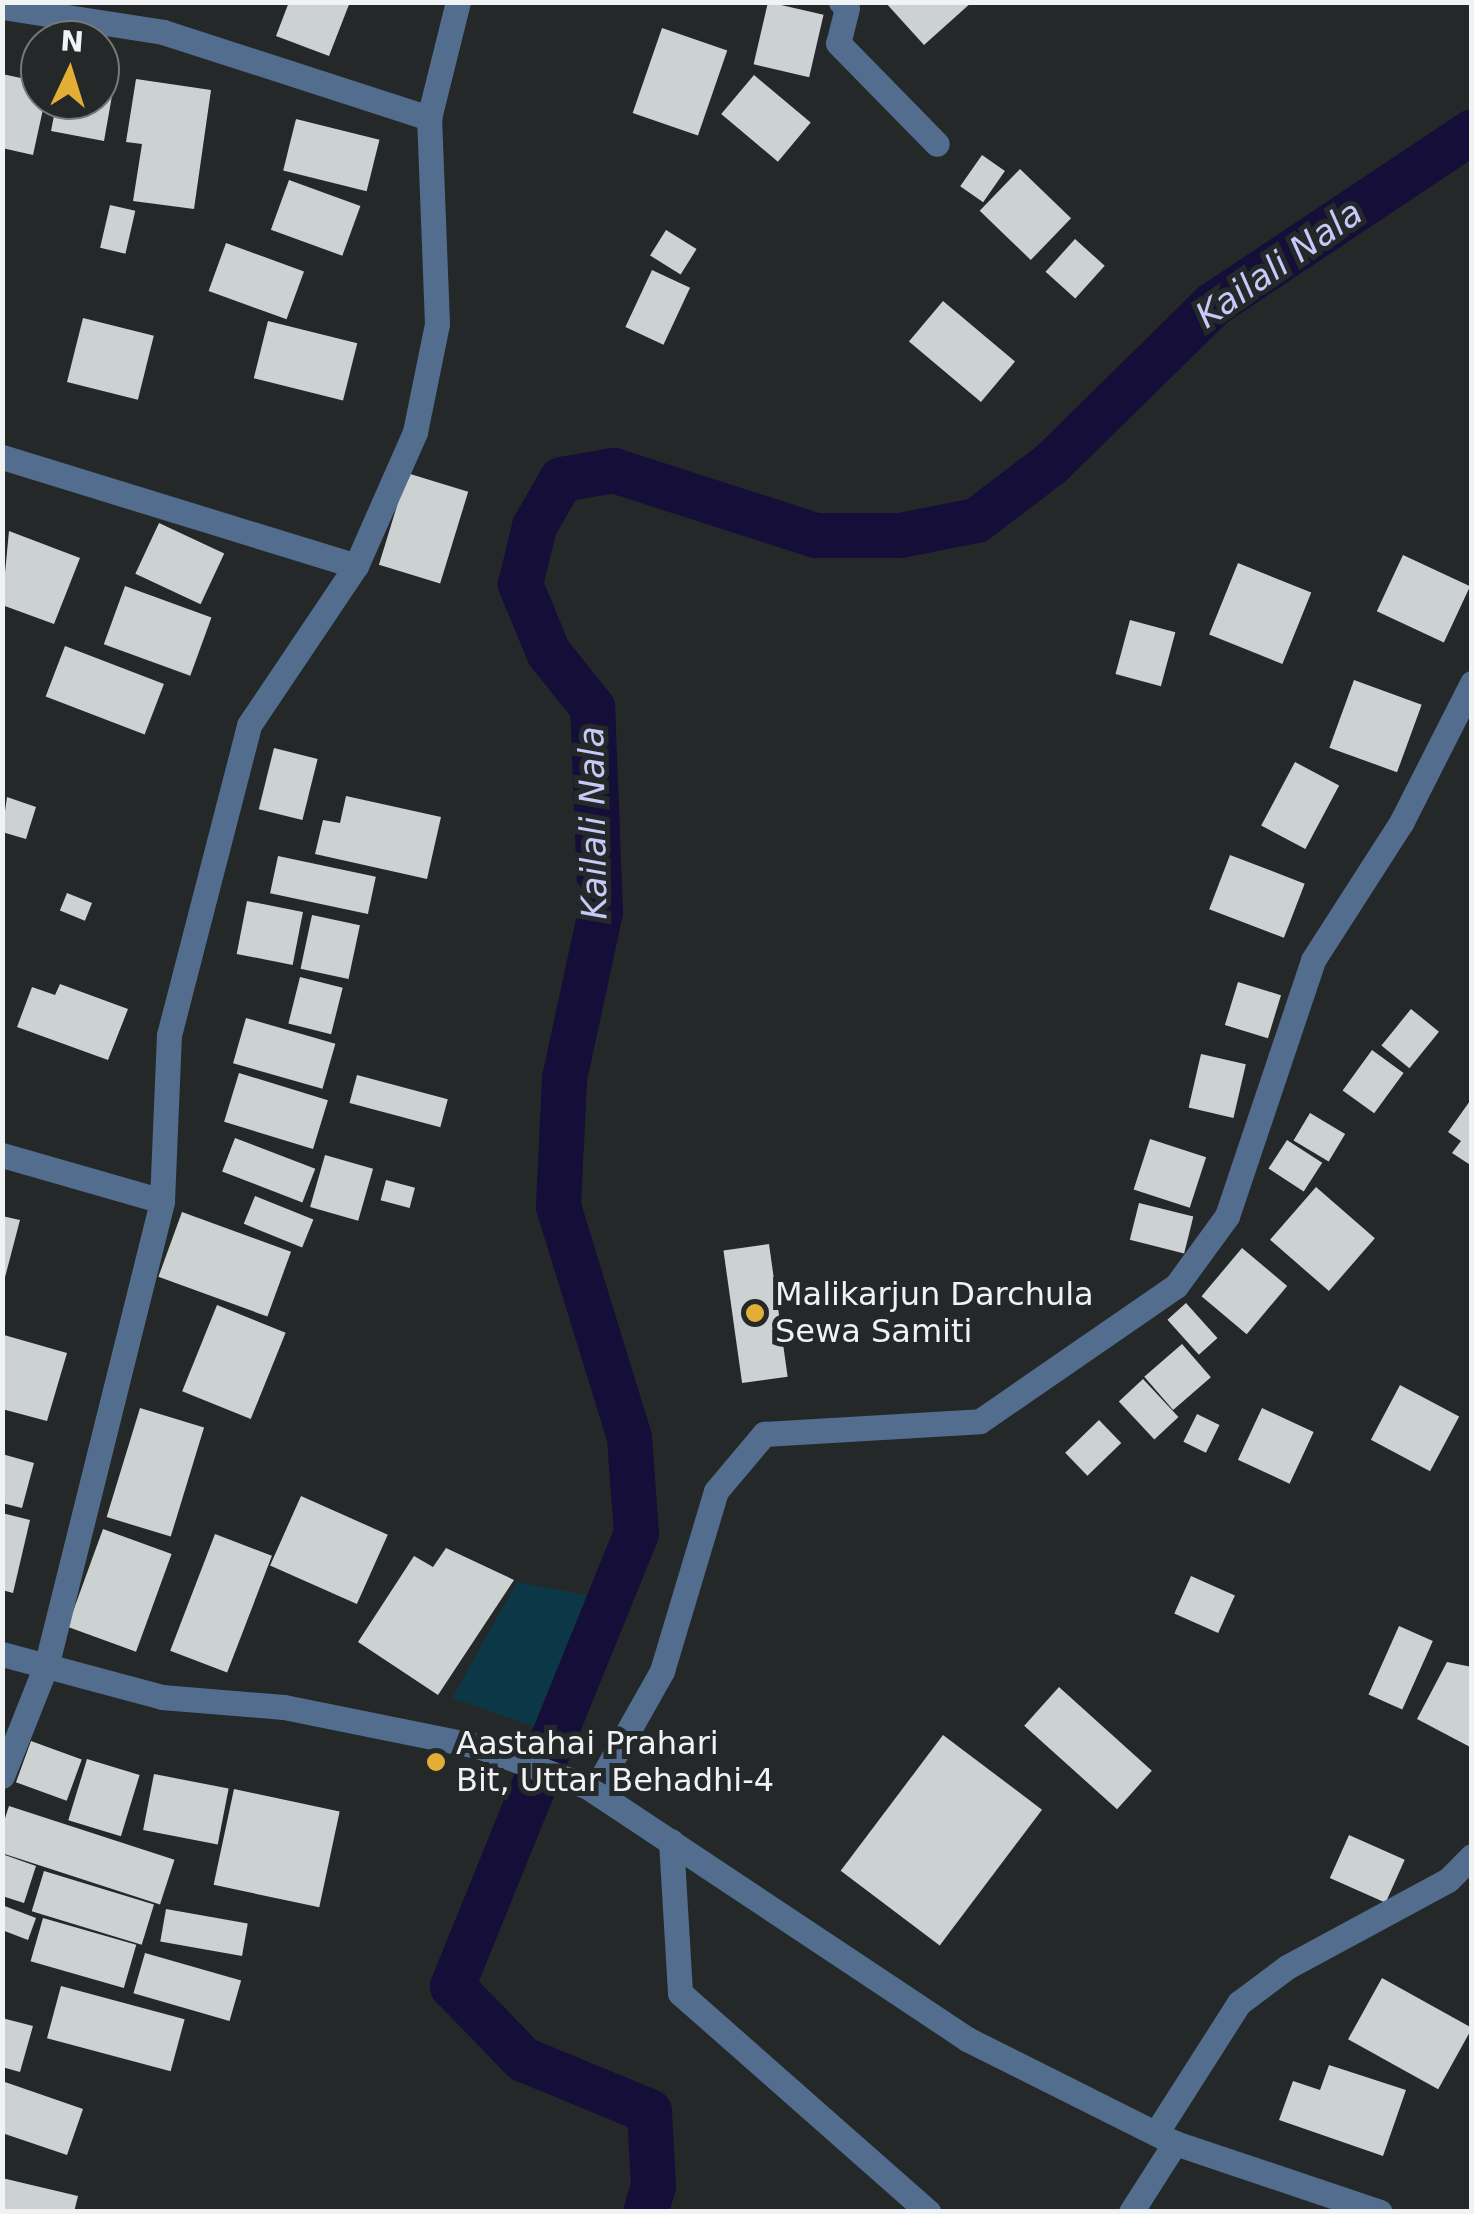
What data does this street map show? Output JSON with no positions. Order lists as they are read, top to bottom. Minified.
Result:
{"water":["Kailali Nala"],"places":["Malikarjun Darchula Sewa Samiti","Aastahai Prahari Bit, Uttar Behadhi-4"],"north":"top"}
